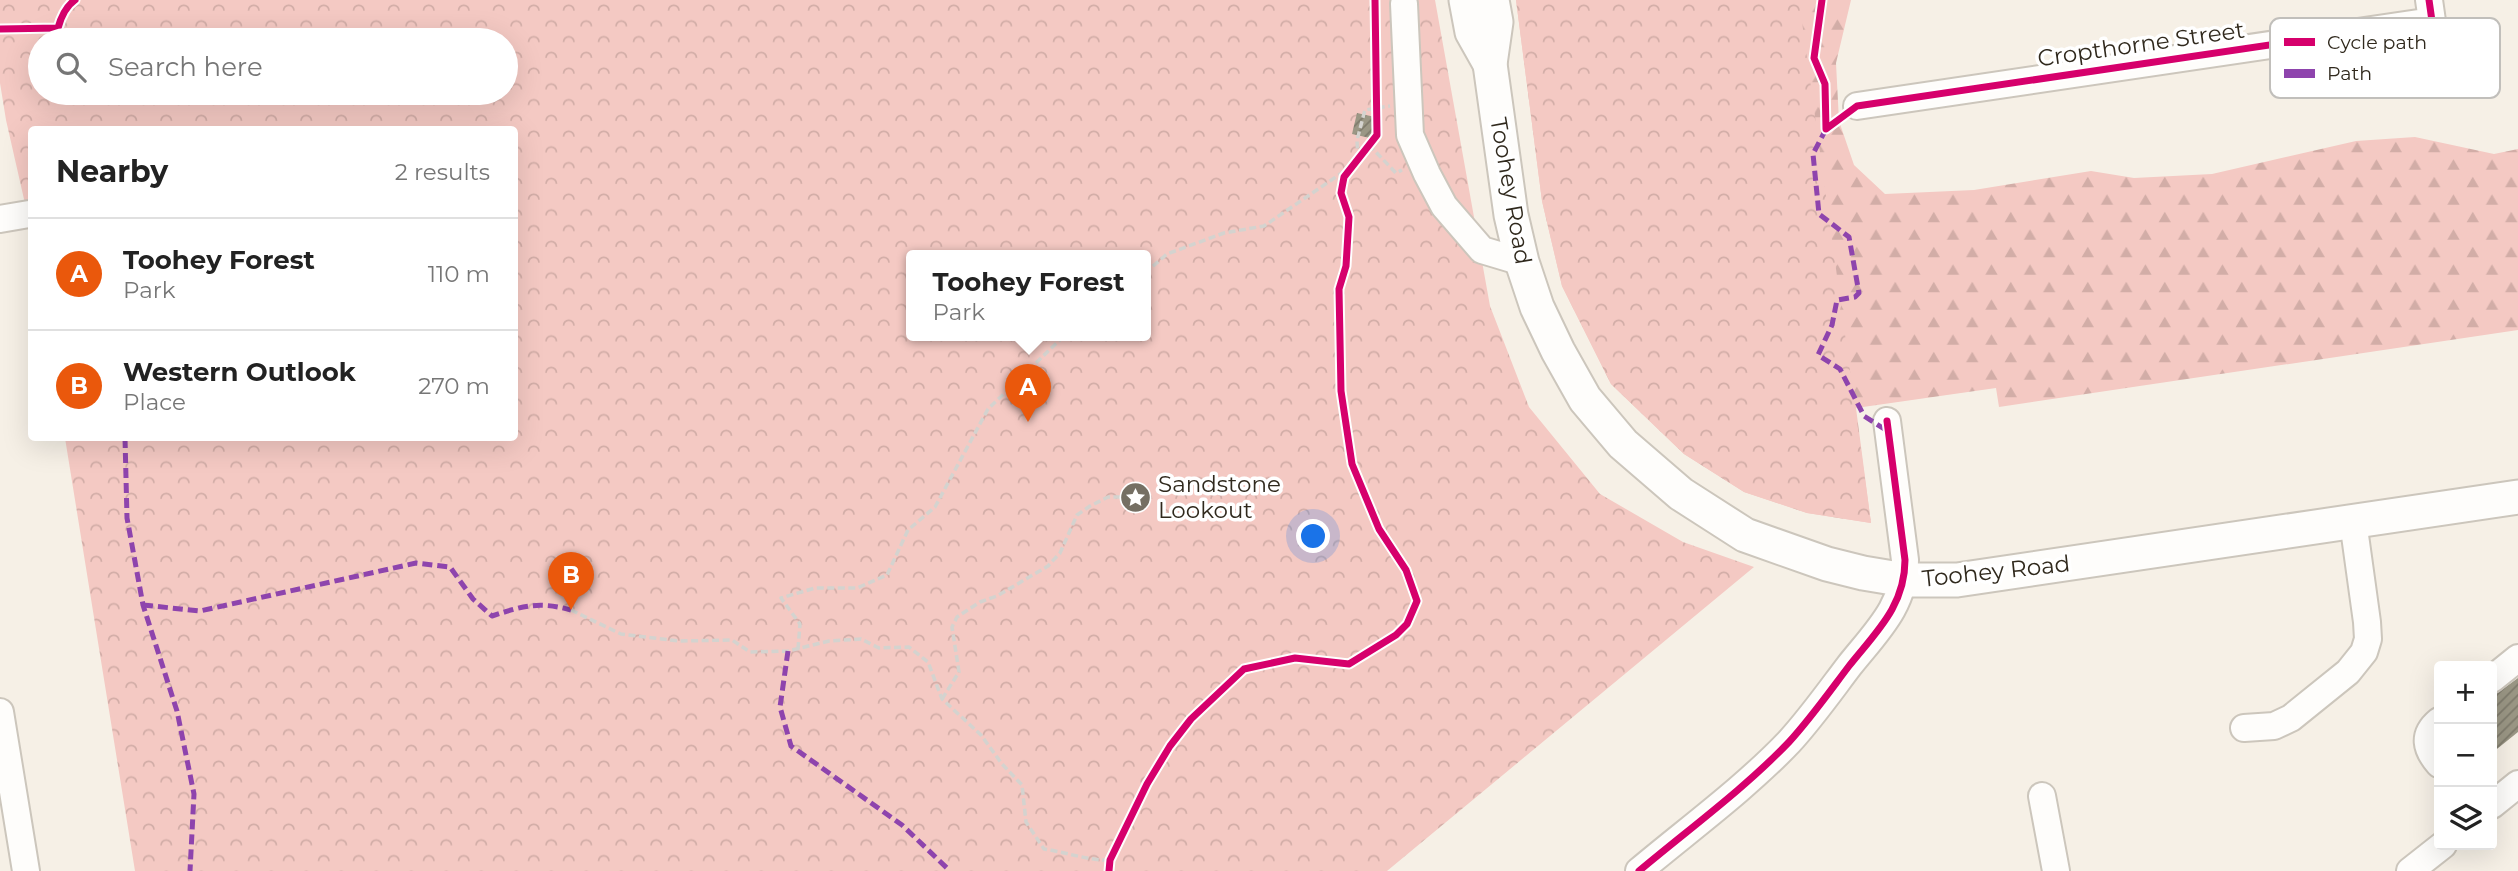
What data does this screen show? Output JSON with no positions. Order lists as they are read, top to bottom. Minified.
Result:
{"streets":{"main road":["Toohey Road"],"street":["Cropthorne Street"]},"places":{"place":["Sandstone Lookout"]},"legend":["Cycle path","Path"],"page":{"search":"Search here","heading":["Nearby","2 results"],"list":[{"mark":"A","name":"Toohey Forest","note":"Park","value":"110 m"},{"mark":"B","name":"Western Outlook","note":"Place","value":"270 m"}],"popup":["Toohey Forest","Park"],"pins":["A","B"],"map_buttons":["+","−"]}}
